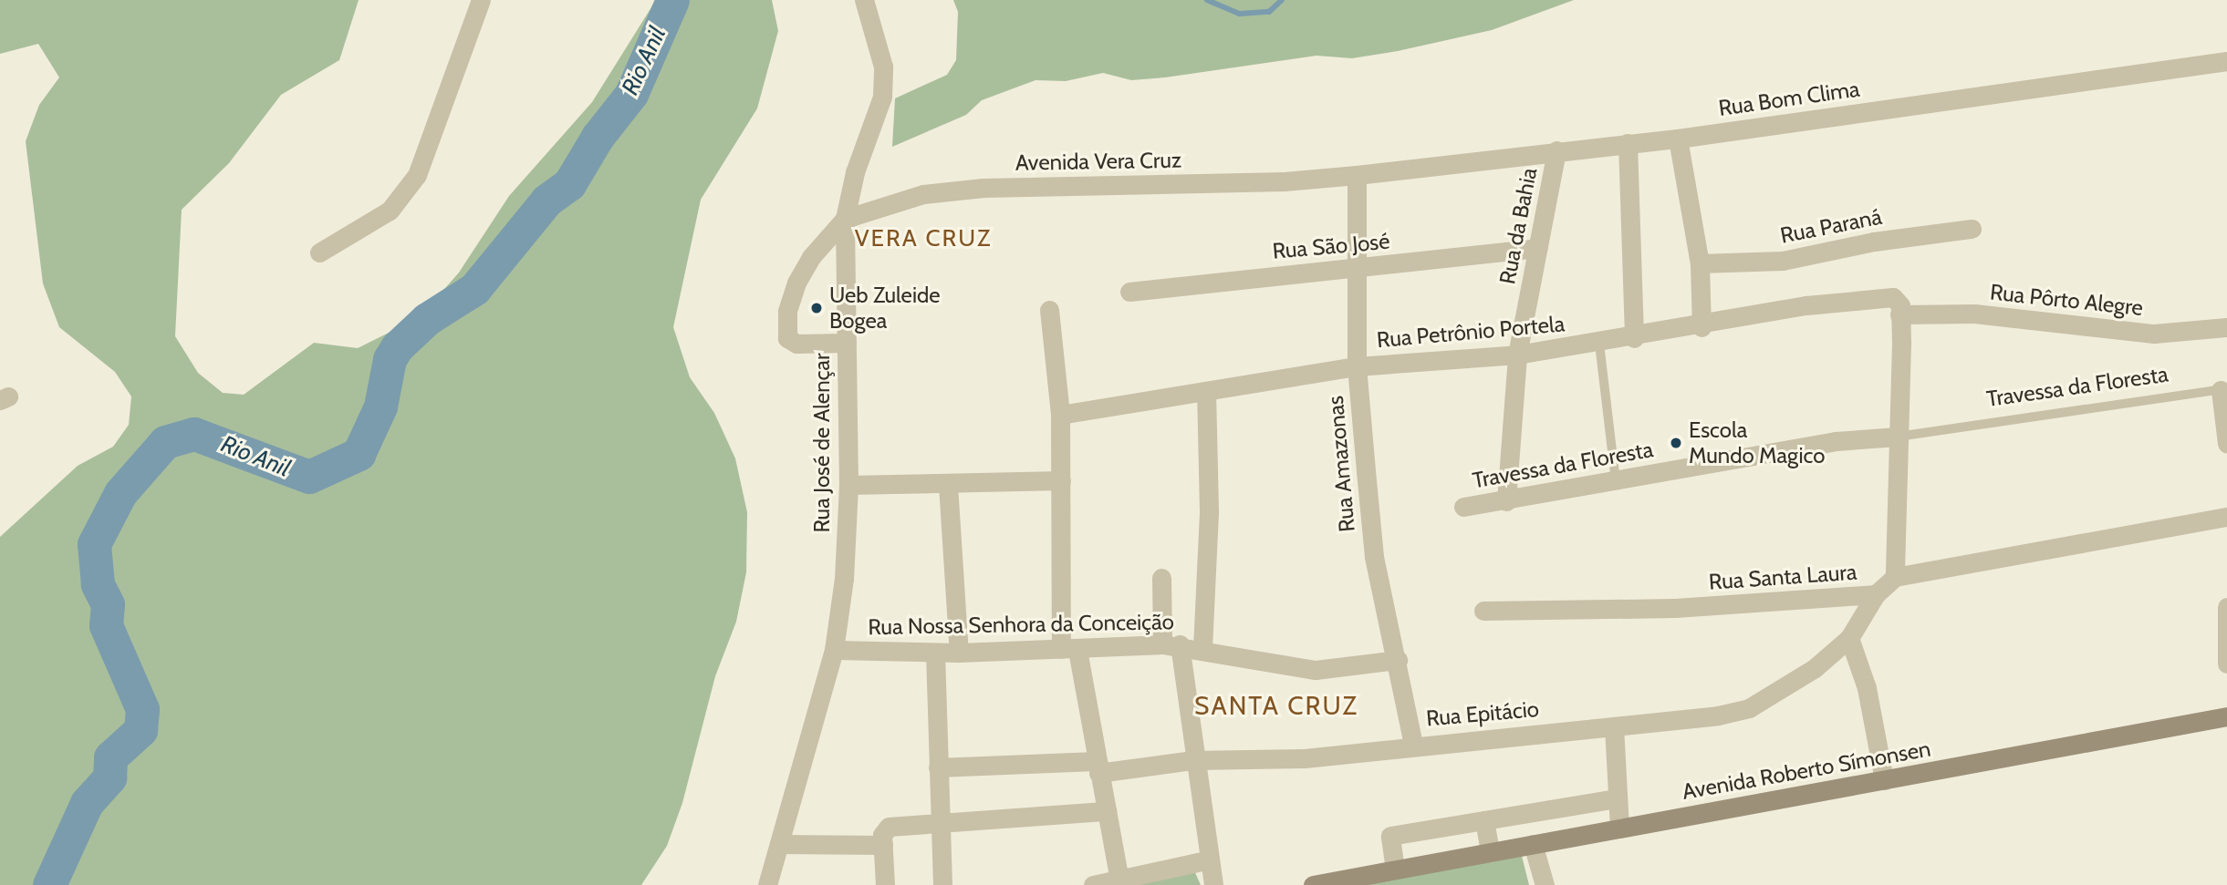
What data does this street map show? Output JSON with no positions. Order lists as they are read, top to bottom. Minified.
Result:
{"streets":{"street":["Rua Bom Clima","Avenida Vera Cruz","Rua da Bahia","Rua Paraná","Rua São José","Rua Pôrto Alegre","Rua Petrônio Portela","Travessa da Floresta","Rua José de Alençar","Rua Amazonas","Rua Santa Laura","Rua Nossa Senhora da Conceição","Rua Epitácio","Avenida Roberto Símonsen"]},"crossings":[["Rua Bom Clima","Avenida Vera Cruz"],["Rua Bom Clima","Rua da Bahia"],["Rua Bom Clima","Rua Amazonas"],["Avenida Vera Cruz","Rua José de Alençar"],["Avenida Vera Cruz","Rua Amazonas"],["Rua da Bahia","Rua São José"],["Rua da Bahia","Rua Petrônio Portela"],["Rua da Bahia","Travessa da Floresta"],["Rua São José","Rua Amazonas"],["Rua Pôrto Alegre","Rua Petrônio Portela"],["Rua Petrônio Portela","Rua Amazonas"],["Rua José de Alençar","Rua Nossa Senhora da Conceição"],["Rua Amazonas","Rua Nossa Senhora da Conceição"],["Rua Amazonas","Rua Epitácio"]],"districts":["VERA CRUZ","SANTA CRUZ"],"water":["Rio Anil"],"places":["Ueb Zuleide Bogea","Escola Mundo Magico"]}
